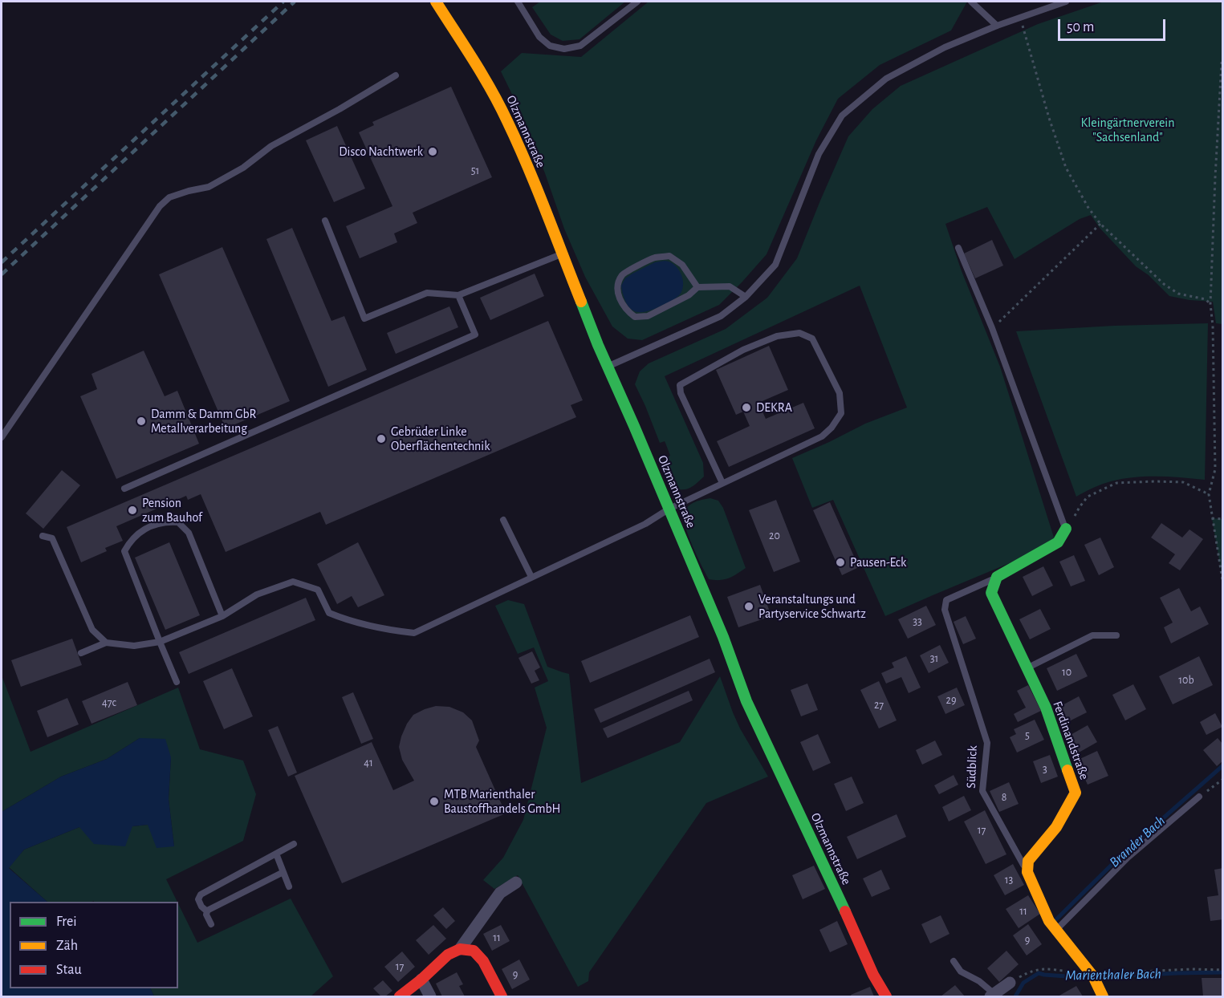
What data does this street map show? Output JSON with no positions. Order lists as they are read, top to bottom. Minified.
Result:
{"streets":{"main road":["Olzmannstraße","Ferdinandstraße"],"lane":["Südblick"]},"crossings":[["Ferdinandstraße","Südblick"]],"water":["Brander Bach","Marienthaler Bach"],"parks":["Kleingärtnerverein \"Sachsenland\""],"places":["Disco Nachtwerk","DEKRA","Damm & Damm GbR Metallverarbeitung","Gebrüder Linke Oberflächentechnik","Pension zum Bauhof","Pausen-Eck","Veranstaltungs und Partyservice Schwartz","MTB Marienthaler Baustoffhandels GmbH"],"house_numbers":["51","20","33","31","10","10b","29","47c","27","5","41","3","8","17","13","11","11","9","17","9"],"legend":["Frei","Zäh","Stau"],"scale_bar":"50 m"}
